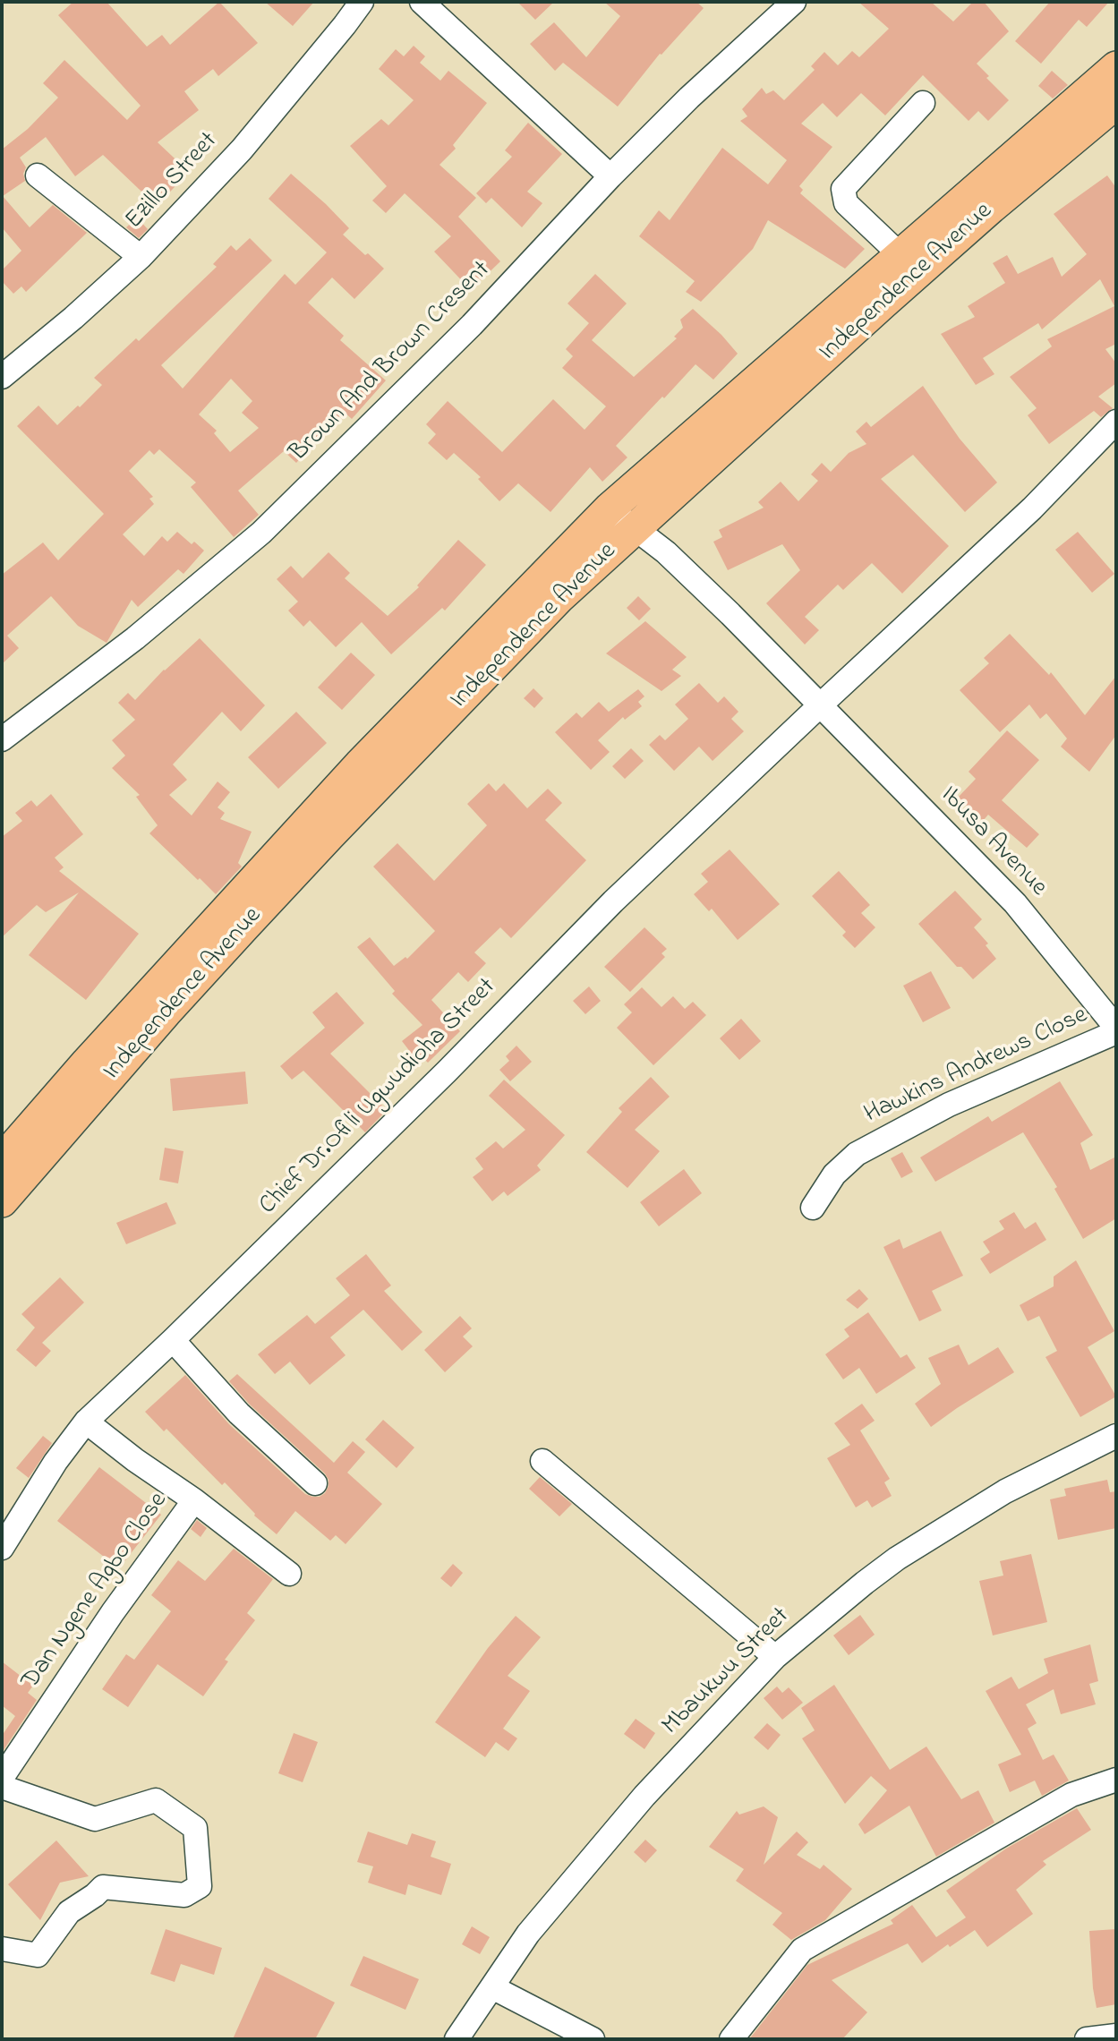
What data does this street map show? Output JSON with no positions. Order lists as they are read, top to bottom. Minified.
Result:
{"streets":{"main road":["Independence Avenue"],"street":["Ezillo Street","Brown And Brown Cresent","Ibusa Avenue","Hawkins Andrews Close","Chief Dr.Ofili Ugwudioha Street","Dan Ngene Agbo Close","Mbaukwu Street"]},"crossings":[["Independence Avenue","Ibusa Avenue"],["Ibusa Avenue","Hawkins Andrews Close"],["Ibusa Avenue","Chief Dr.Ofili Ugwudioha Street"]]}
